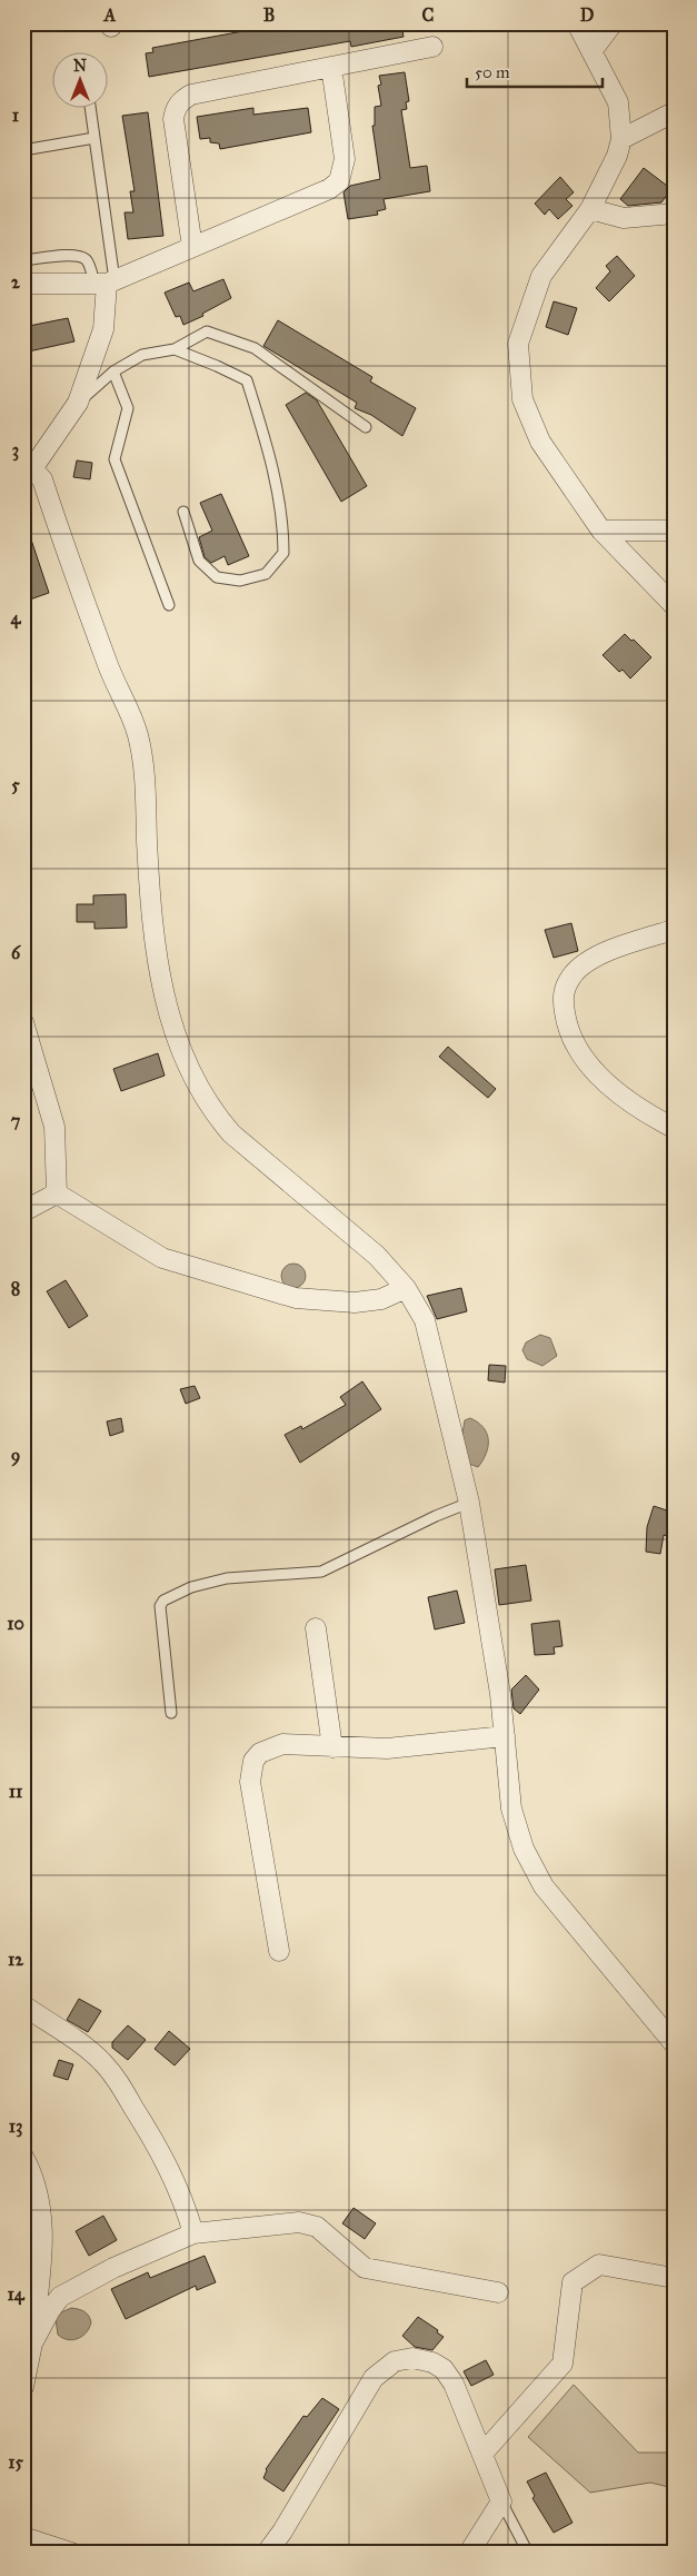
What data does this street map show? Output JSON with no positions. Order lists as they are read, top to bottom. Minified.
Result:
{"scale_bar":"50 m","north":"top","grid":{"columns":["A","B","C","D"],"rows":["1","2","3","4","5","6","7","8","9","10","11","12","13","14","15"]}}
